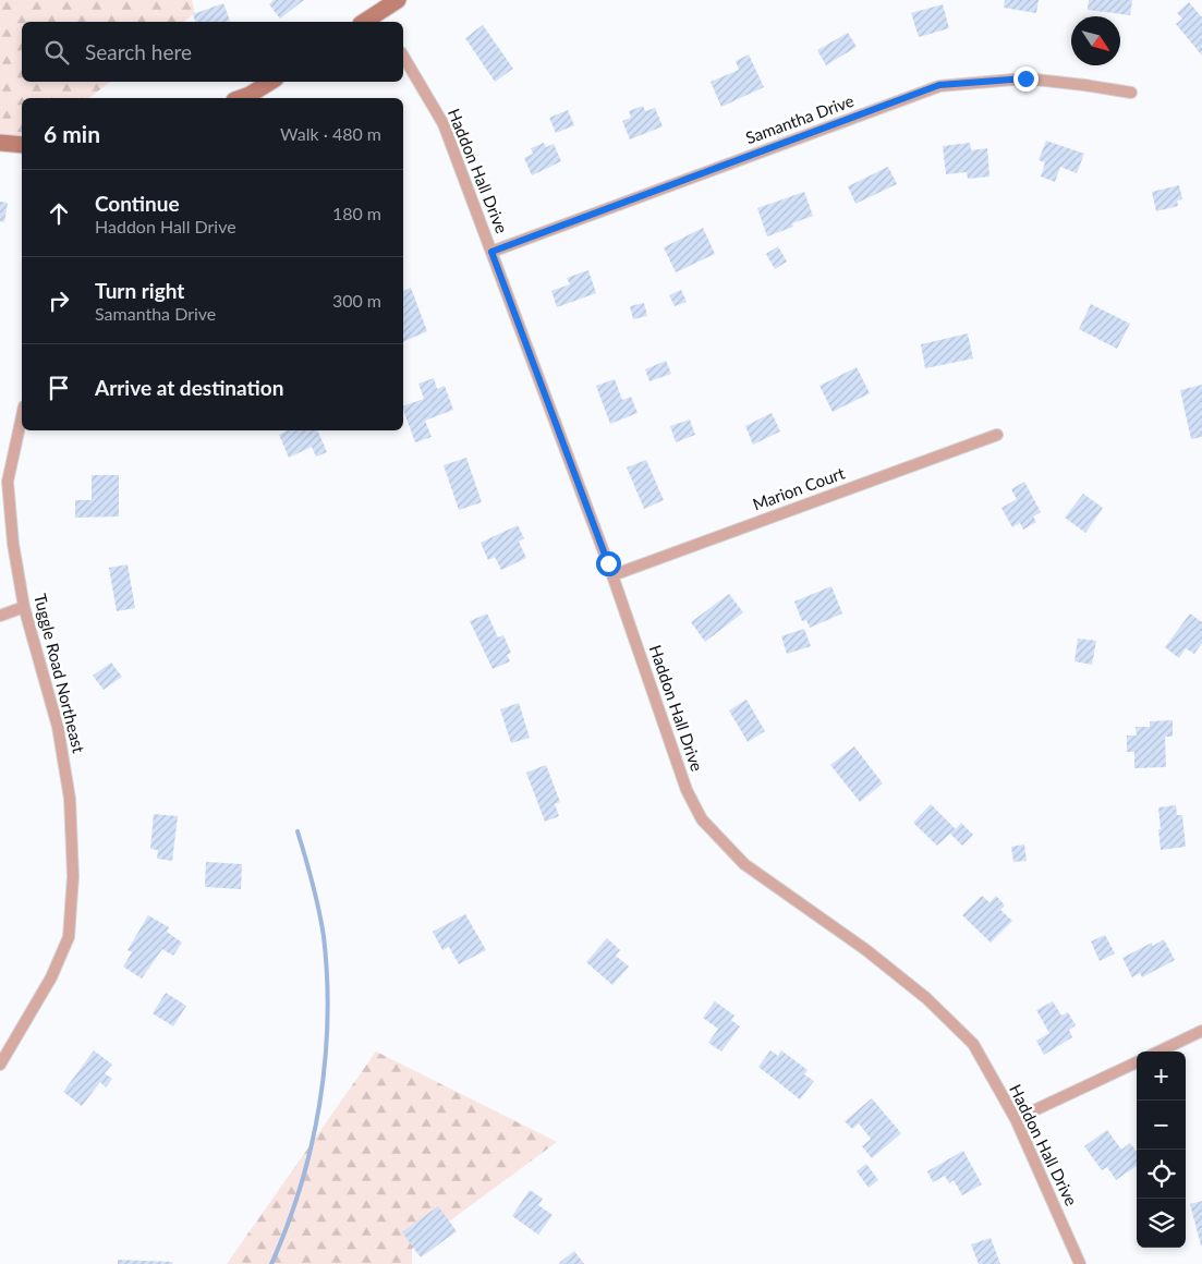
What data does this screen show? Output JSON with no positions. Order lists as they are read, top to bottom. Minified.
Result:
{"streets":{"street":["Samantha Drive","Haddon Hall Drive","Marion Court","Tuggle Road Northeast"]},"crossings":[["Samantha Drive","Haddon Hall Drive"],["Haddon Hall Drive","Marion Court"]],"north":"bottom right","page":{"search":"Search here","heading":["6 min","Walk · 480 m"],"list":[["Continue","Haddon Hall Drive","180 m"],["Turn right","Samantha Drive","300 m"],"Arrive at destination"],"map_buttons":["+","−"]}}
